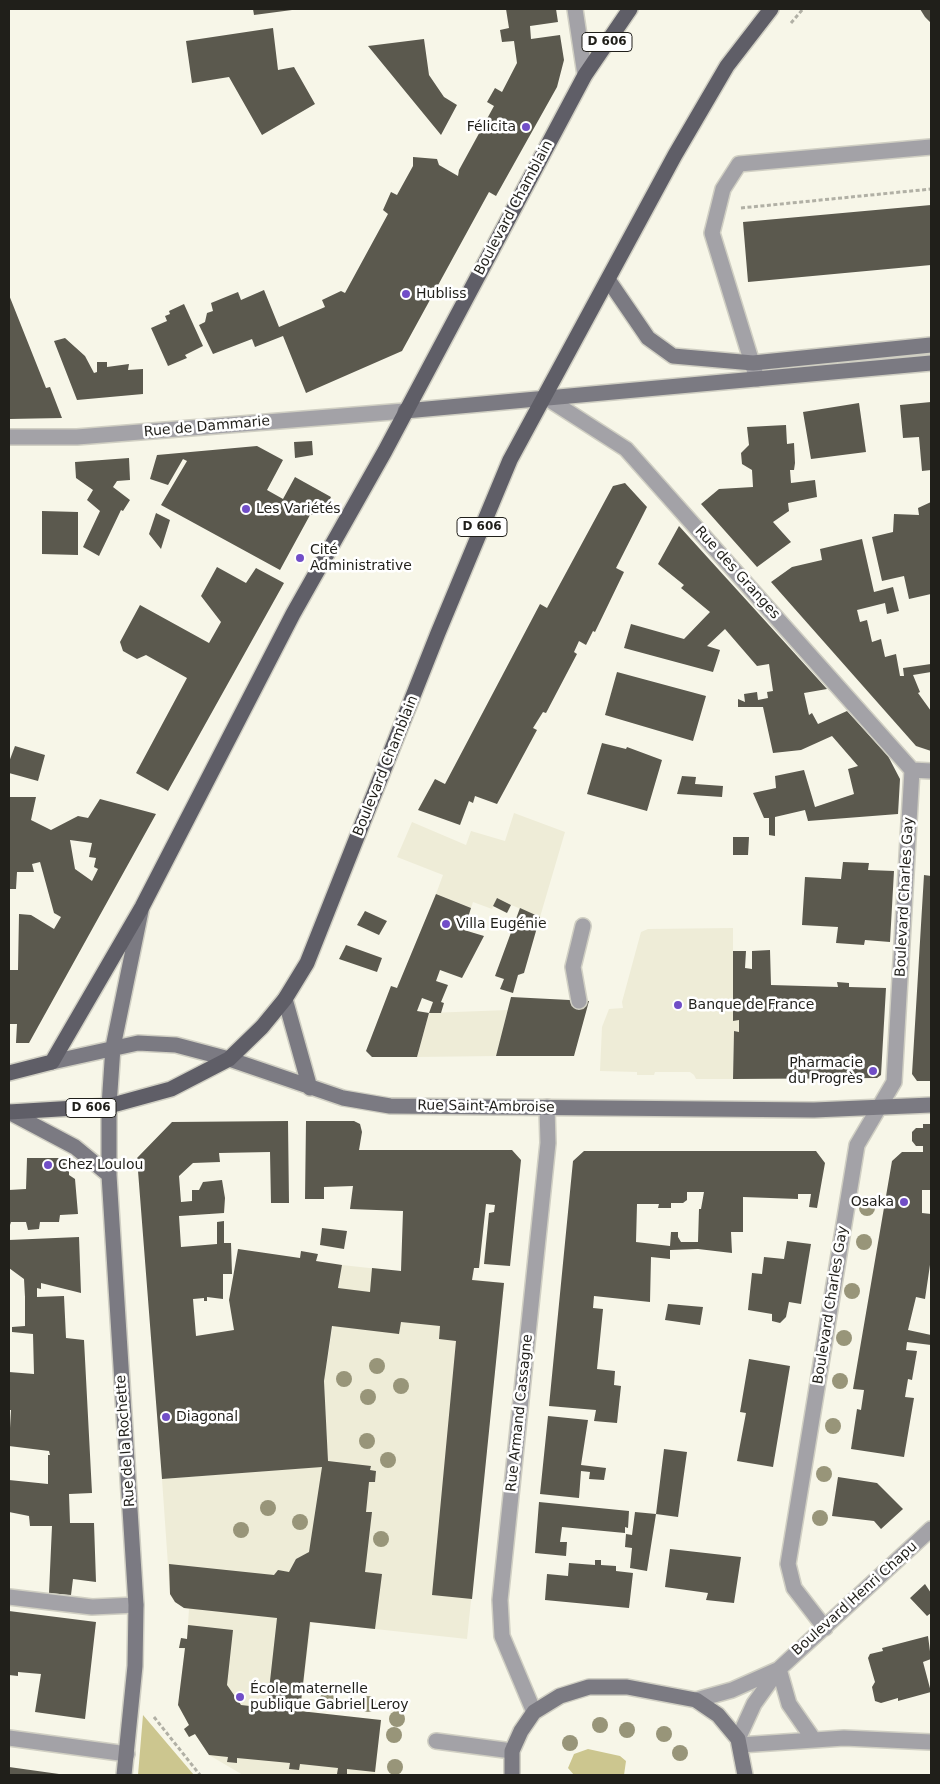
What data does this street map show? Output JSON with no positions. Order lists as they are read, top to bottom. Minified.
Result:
{"streets":{"main road":["D 606","Boulevard Chamblain","Rue Saint-Ambroise","Rue de la Rochette"],"street":["Rue de Dammarie","Rue des Granges","Boulevard Charles Gay","Rue Armand Cassagne","Boulevard Henri Chapu"]},"crossings":[["D 606","Boulevard Chamblain"],["D 606","Rue de la Rochette"],["Boulevard Chamblain","Rue de Dammarie"],["Boulevard Chamblain","Rue des Granges"],["Boulevard Chamblain","Rue Saint-Ambroise"],["Boulevard Chamblain","Rue de la Rochette"],["Rue des Granges","Boulevard Charles Gay"],["Boulevard Charles Gay","Rue Saint-Ambroise"],["Boulevard Charles Gay","Boulevard Henri Chapu"],["Rue Saint-Ambroise","Rue Armand Cassagne"],["Rue Saint-Ambroise","Rue de la Rochette"]],"places":["Félicita","Hubliss","Les Variétés","Cité Administrative","Villa Eugénie","Banque de France","Pharmacie du Progrès","Chez Loulou","Osaka","Diagonal","École maternelle publique Gabriel Leroy"]}
